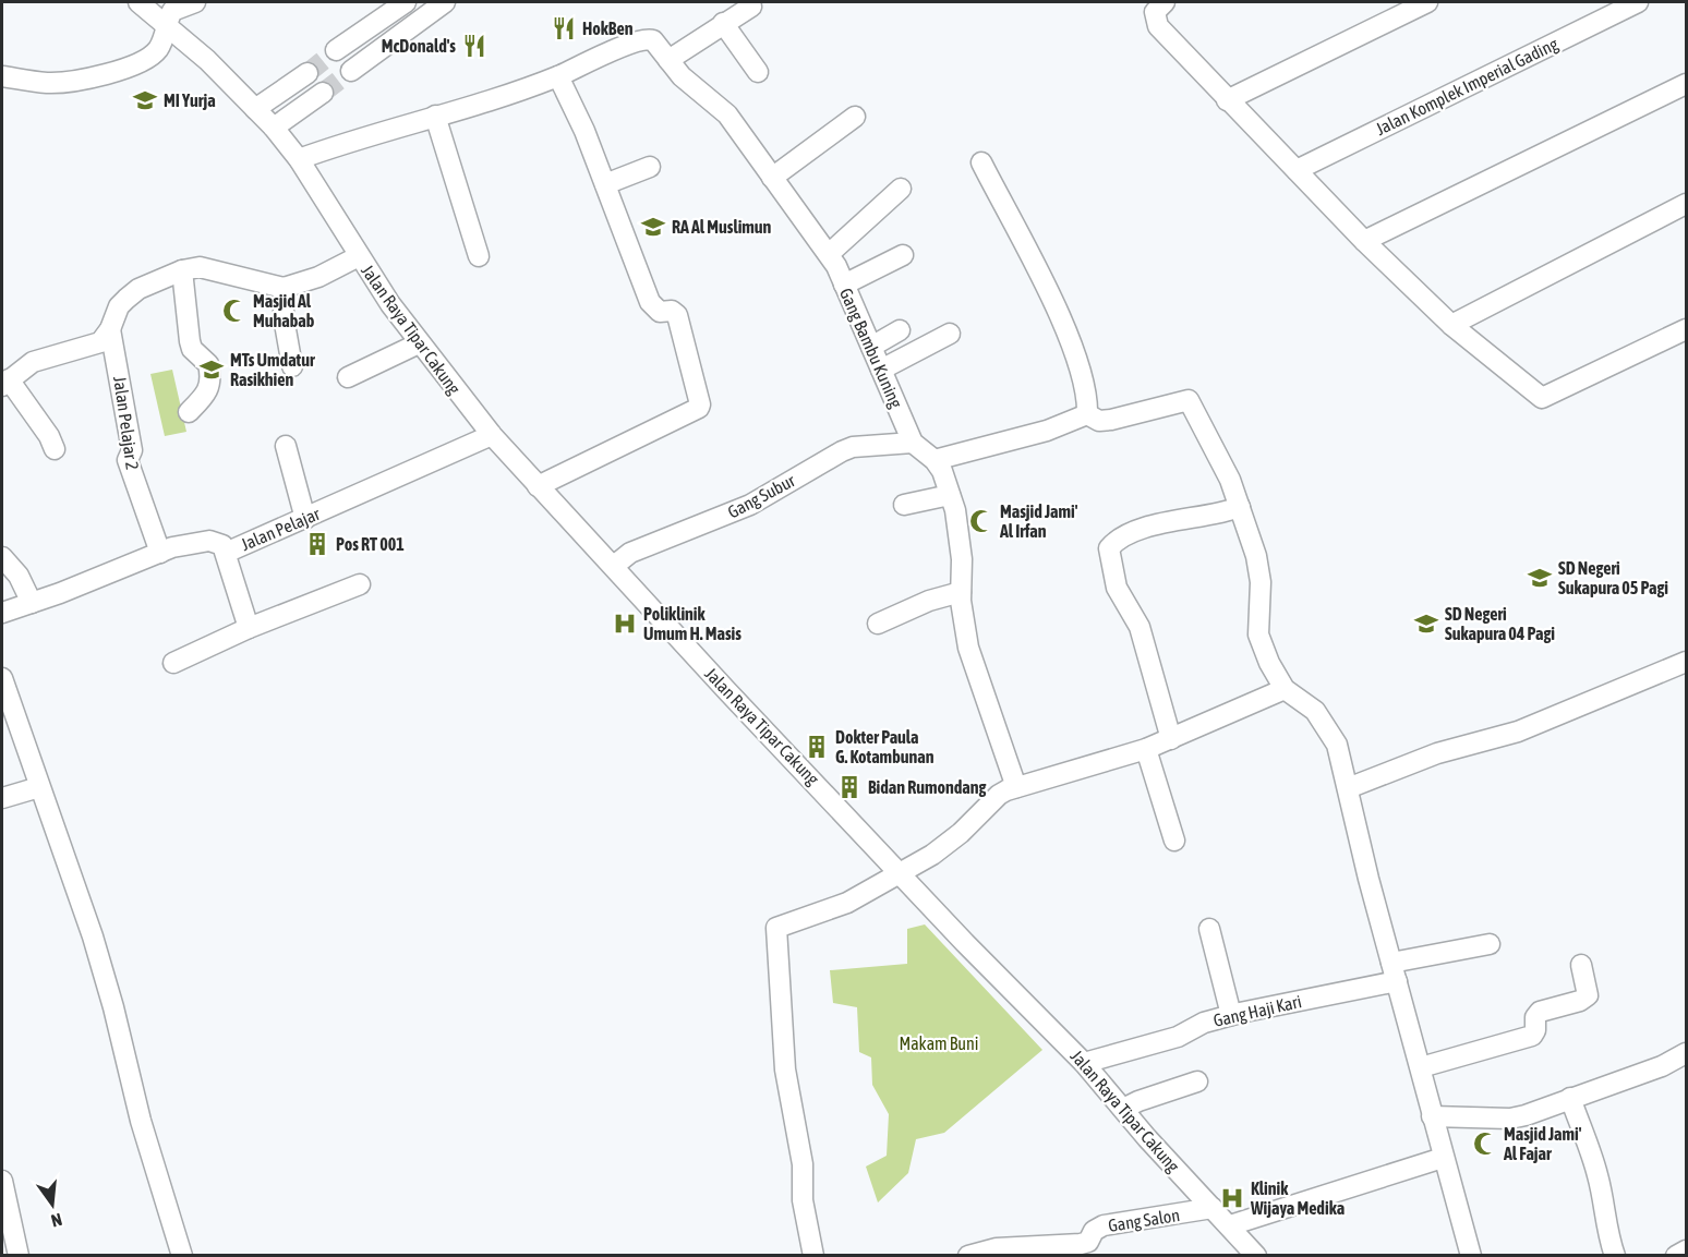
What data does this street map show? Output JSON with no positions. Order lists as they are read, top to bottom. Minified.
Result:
{"streets":{"street":["Jalan Komplek Imperial Gading","Jalan Raya Tipar Cakung","Gang Bambu Kuning","Jalan Pelajar 2","Gang Subur","Jalan Pelajar","Gang Haji Kari","Gang Salon"]},"crossings":[["Jalan Raya Tipar Cakung","Gang Subur"],["Jalan Raya Tipar Cakung","Jalan Pelajar"],["Jalan Raya Tipar Cakung","Gang Haji Kari"],["Jalan Raya Tipar Cakung","Gang Salon"],["Gang Bambu Kuning","Gang Subur"],["Jalan Pelajar 2","Jalan Pelajar"]],"parks":["Makam Buni"],"places":{"restaurant":["HokBen","McDonald's"],"school or university":["MI Yurja","RA Al Muslimun","MTs Umdatur Rasikhien","SD Negeri Sukapura 05 Pagi","SD Negeri Sukapura 04 Pagi"],"mosque":["Masjid Al Muhabab","Masjid Jami' Al Irfan","Masjid Jami' Al Fajar"],"building":["Pos RT 001","Dokter Paula G. Kotambunan","Bidan Rumondang"],"hospital":["Poliklinik Umum H. Masis","Klinik Wijaya Medika"]},"north":"bottom"}
